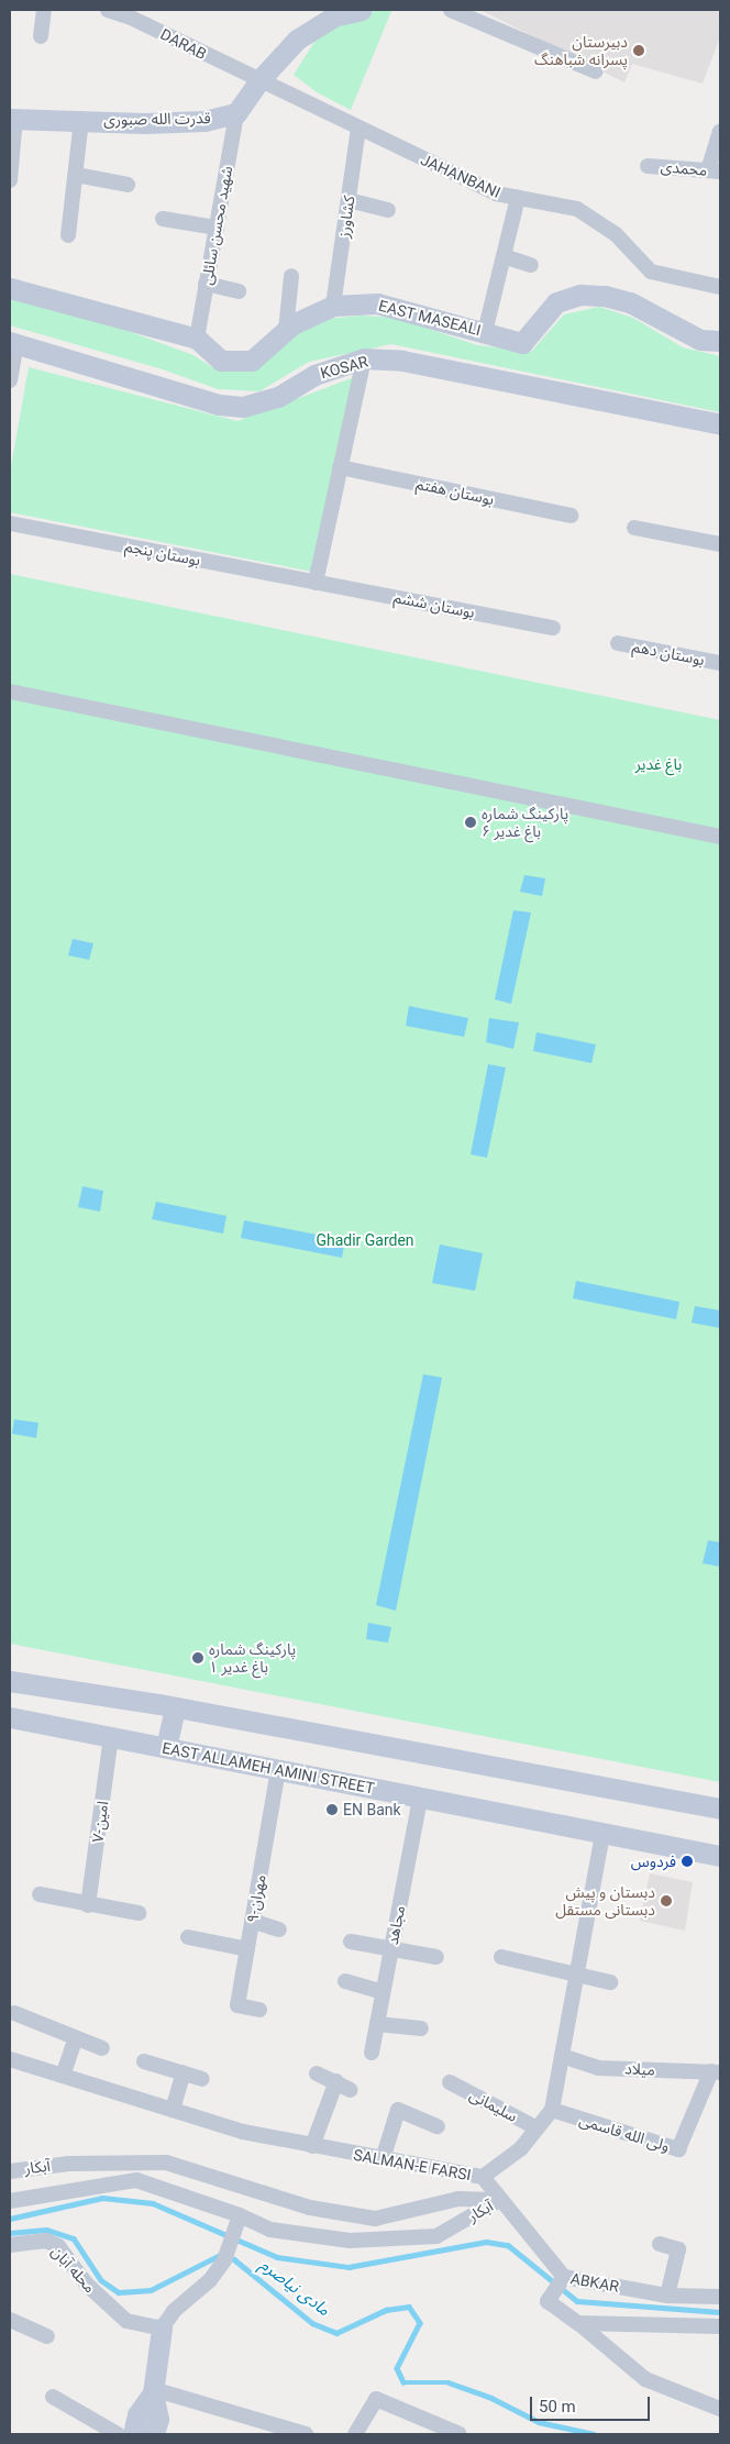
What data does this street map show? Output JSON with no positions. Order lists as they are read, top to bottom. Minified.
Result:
{"streets":{"street":["DARAB","قدرت الله صبوری","محمدی","JAHANBANI","کشاورز","شهید محسن سائلی","EAST MASEALI","KOSAR","بوستان هفتم","بوستان پنجم","بوستان ششم","بوستان دهم","EAST ALLAMEH AMINI STREET","۷-امین","۹-مهران","مجاهد","میلاد","سلیمانی","ولی الله قاسمی","SALMAN-E FARSI","آبکار","محله آبان","ABKAR"]},"crossings":[["DARAB","JAHANBANI"],["قدرت الله صبوری","شهید محسن سائلی"],["JAHANBANI","کشاورز"],["کشاورز","EAST MASEALI"],["شهید محسن سائلی","EAST MASEALI"],["بوستان پنجم","بوستان ششم"],["EAST ALLAMEH AMINI STREET","۷-امین"],["EAST ALLAMEH AMINI STREET","۹-مهران"],["EAST ALLAMEH AMINI STREET","مجاهد"],["EAST ALLAMEH AMINI STREET","SALMAN-E FARSI"],["میلاد","ولی الله قاسمی"],["میلاد","SALMAN-E FARSI"],["سلیمانی","SALMAN-E FARSI"],["ولی الله قاسمی","SALMAN-E FARSI"],["SALMAN-E FARSI","ABKAR"],["آبکار","ABKAR"]],"water":["مادی نیاصرم"],"parks":["باغ غدیر","Ghadir Garden"],"places":["دبیرستان پسرانه شباهنگ","پارکینگ شماره ۶ باغ غدیر","پارکینگ شماره ۱ باغ غدیر","EN Bank","فردوس","دبستان و پیش دبستانی مستقل"],"scale_bar":"50 m"}
